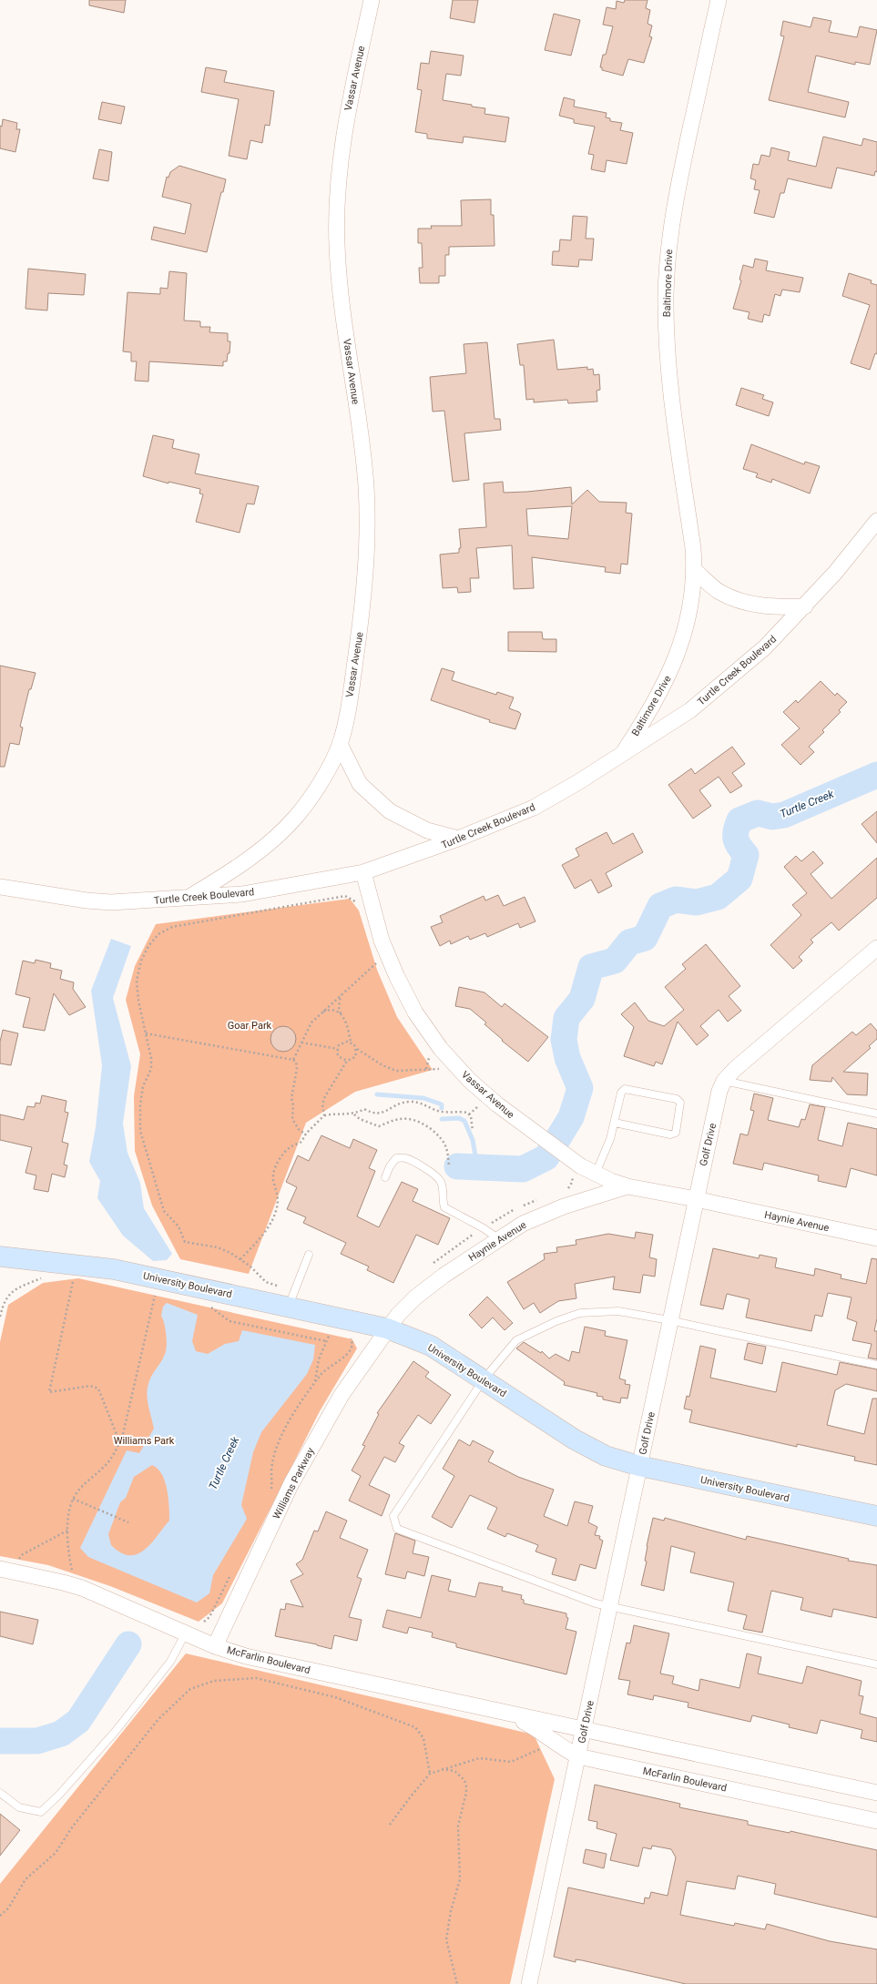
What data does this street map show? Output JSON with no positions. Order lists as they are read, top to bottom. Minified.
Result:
{"streets":{"street":["Vassar Avenue","Baltimore Drive","Turtle Creek Boulevard","Golf Drive","Haynie Avenue","University Boulevard","Williams Parkway","McFarlin Boulevard"]},"crossings":[["Vassar Avenue","Turtle Creek Boulevard"],["Vassar Avenue","Golf Drive"],["Vassar Avenue","Haynie Avenue"],["Baltimore Drive","Turtle Creek Boulevard"],["Golf Drive","Haynie Avenue"],["Golf Drive","University Boulevard"],["Golf Drive","McFarlin Boulevard"],["Haynie Avenue","University Boulevard"],["Haynie Avenue","Williams Parkway"],["University Boulevard","Williams Parkway"],["Williams Parkway","McFarlin Boulevard"]],"water":["Turtle Creek"],"parks":["Goar Park","Williams Park"]}
